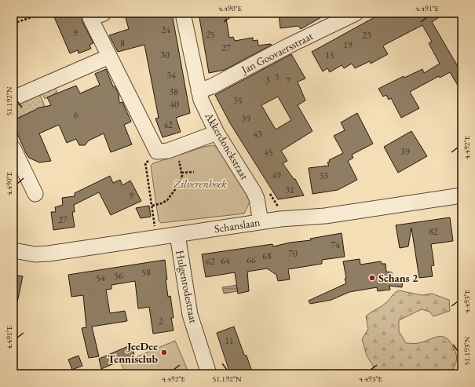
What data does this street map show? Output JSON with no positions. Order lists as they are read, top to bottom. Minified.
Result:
{"streets":{"street":["Jan Goovaersstraat","Akkerdonckstraat","Schanslaan","Hulgenrodestraat"]},"crossings":[["Jan Goovaersstraat","Akkerdonckstraat"],["Akkerdonckstraat","Schanslaan"],["Schanslaan","Hulgenrodestraat"]],"parks":["Zilverenhoek"],"places":["Schans 2","JeeDee Tennisclub"],"house_numbers":["24","9","25","23","8","19","27","30","15","34","5","3","7","38","35","40","6","39","42","43","39","45","49","33","31","9","27","82","74","70","68","66","64","62","58","56","54","2","11"],"coordinates":["4.490°E","4.491°E","51.192°N","4.492°E","4.493°E","51.193°N"]}
